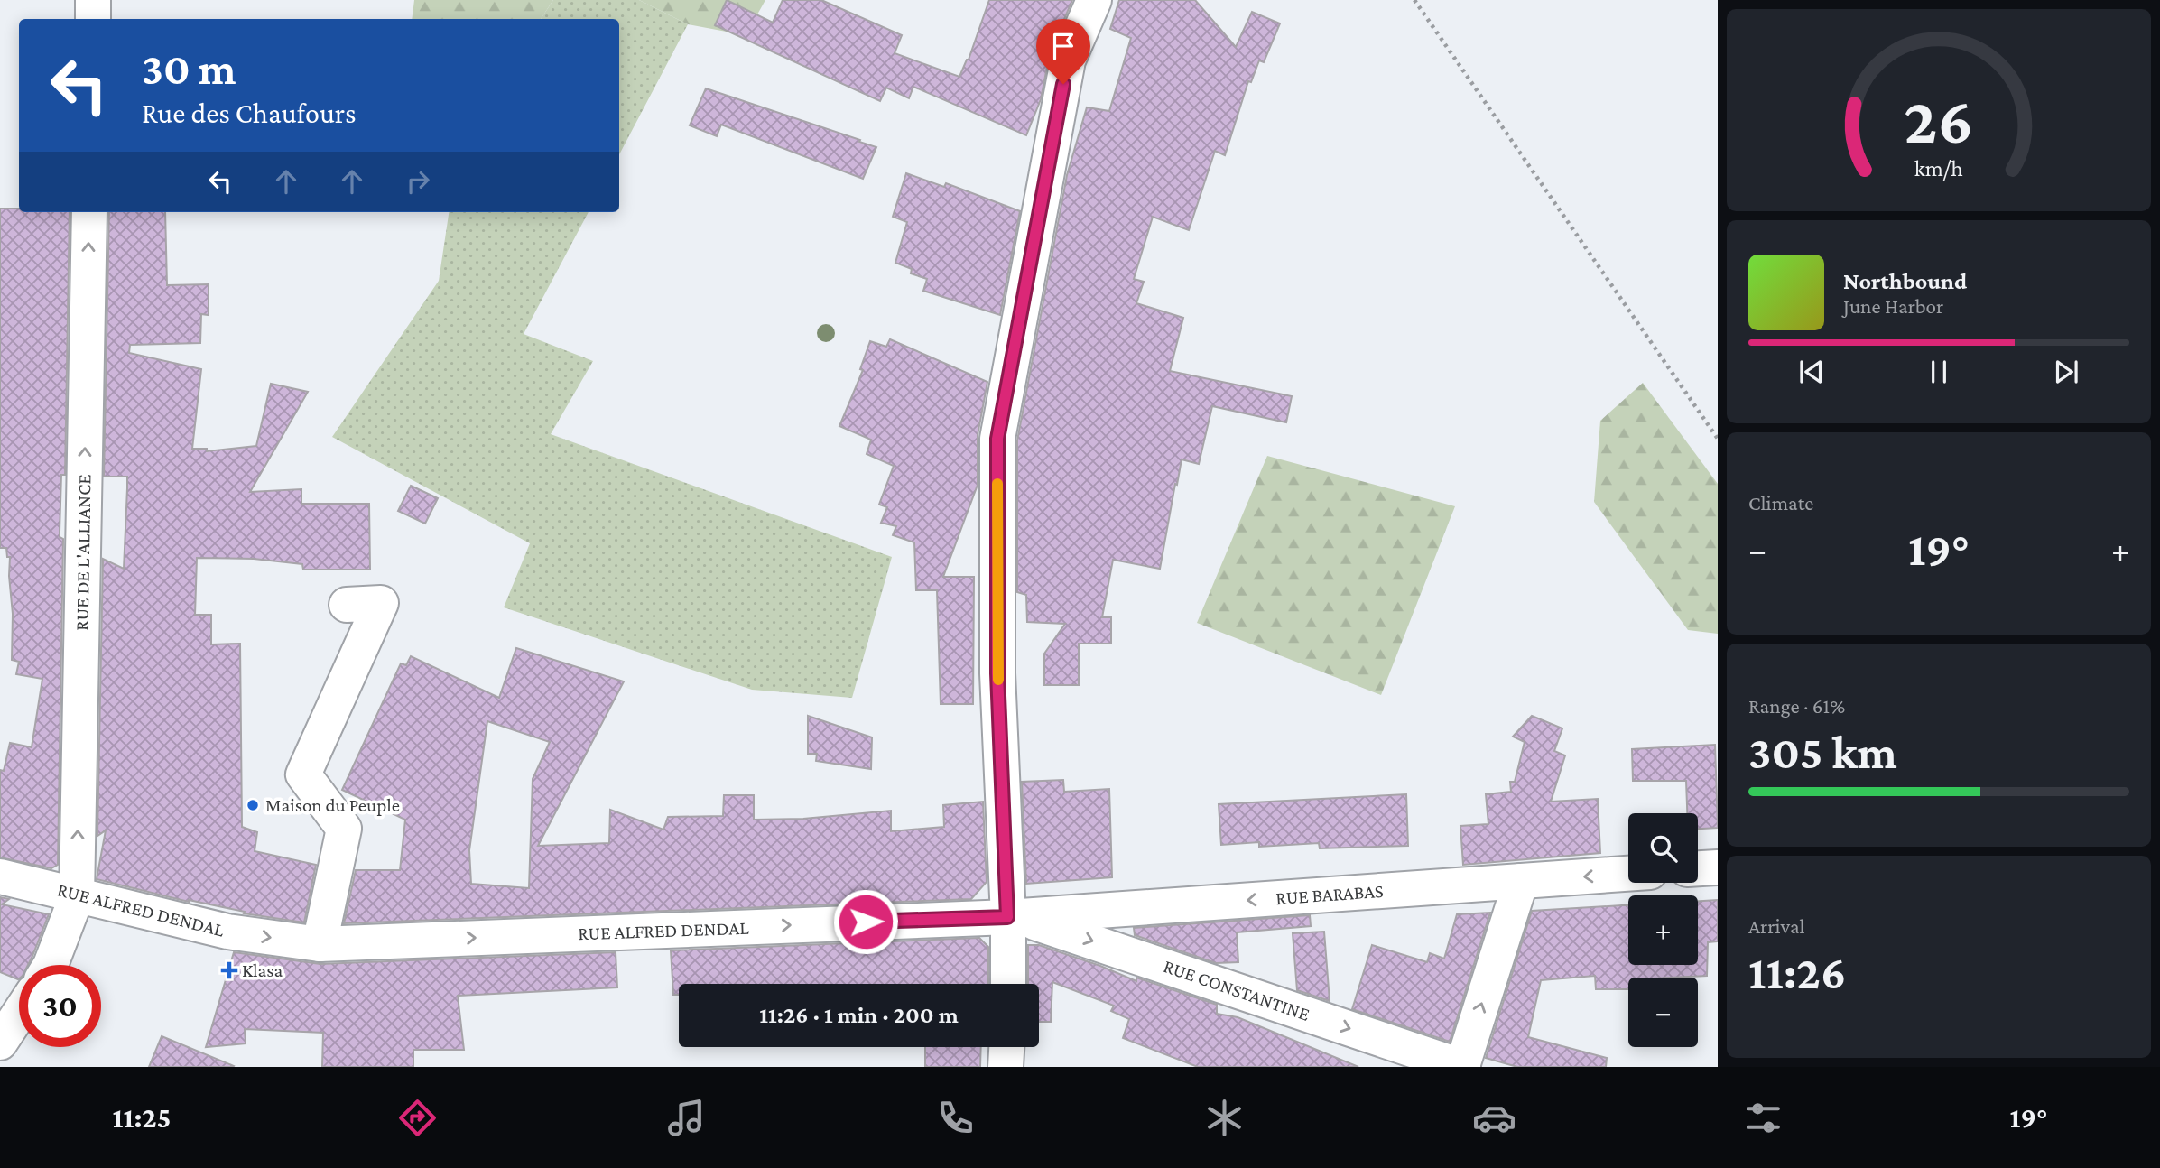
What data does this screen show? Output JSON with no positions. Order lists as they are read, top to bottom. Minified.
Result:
{"streets":{"street":["RUE DE L'ALLIANCE","RUE BARABAS","RUE ALFRED DENDAL","RUE CONSTANTINE"]},"crossings":[["RUE DE L'ALLIANCE","RUE ALFRED DENDAL"],["RUE BARABAS","RUE ALFRED DENDAL"],["RUE BARABAS","RUE CONSTANTINE"],["RUE ALFRED DENDAL","RUE CONSTANTINE"]],"one_way":["RUE DE L'ALLIANCE","RUE BARABAS","RUE ALFRED DENDAL","RUE CONSTANTINE"],"places":{"other":["Maison du Peuple"],"health":["Klasa"]},"page":{"turn":["30 m","Rue des Chaufours"],"song":["Northbound","June Harbor"],"tile":["Climate",["Range · 61%","305 km"],["Arrival","11:26"]],"heat":["−","19°","+"],"map_buttons":["+","−"],"limit":"30","trip":"11:26 · 1 min · 200 m","tabs":["11:25","19°"],"gauge":["26","km/h"]}}
